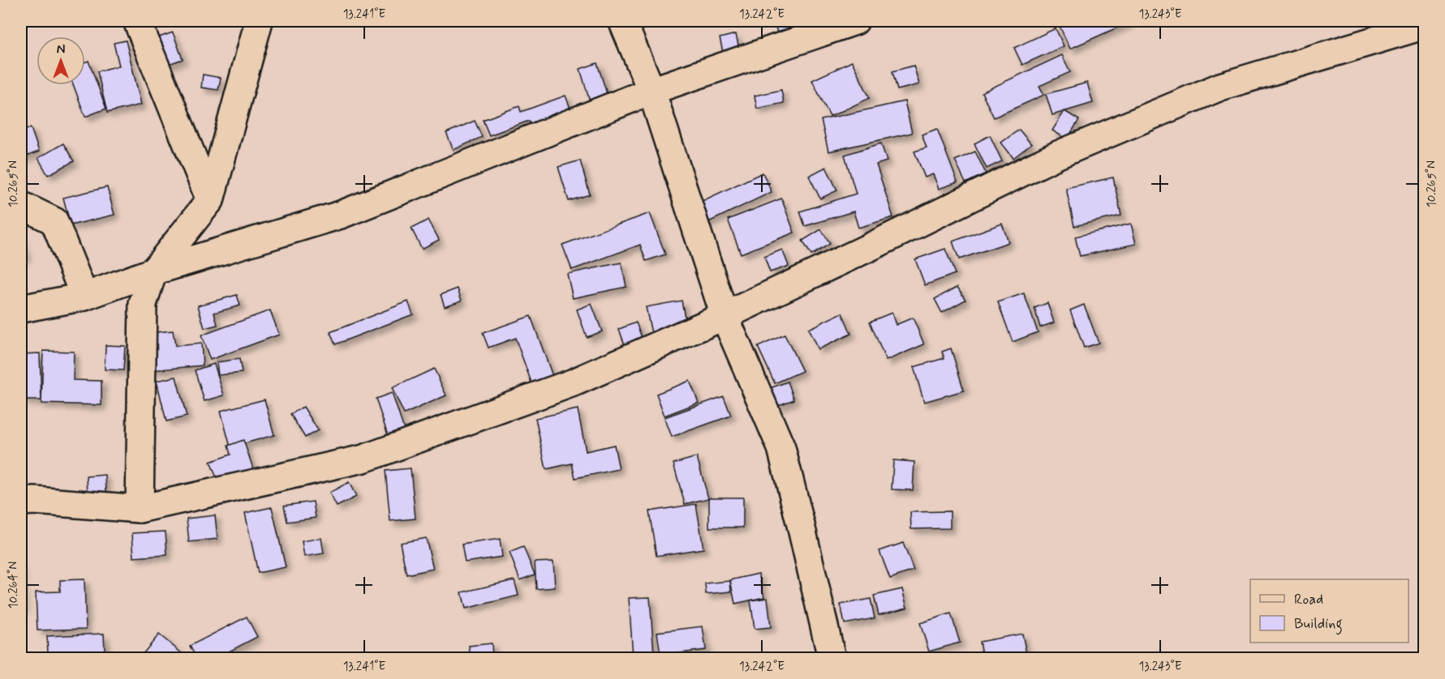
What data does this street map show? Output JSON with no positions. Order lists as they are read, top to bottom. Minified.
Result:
{"legend":["Road","Building"],"north":"top","coordinates":["13.241°E","13.242°E","13.243°E","10.265°N","10.264°N"]}
